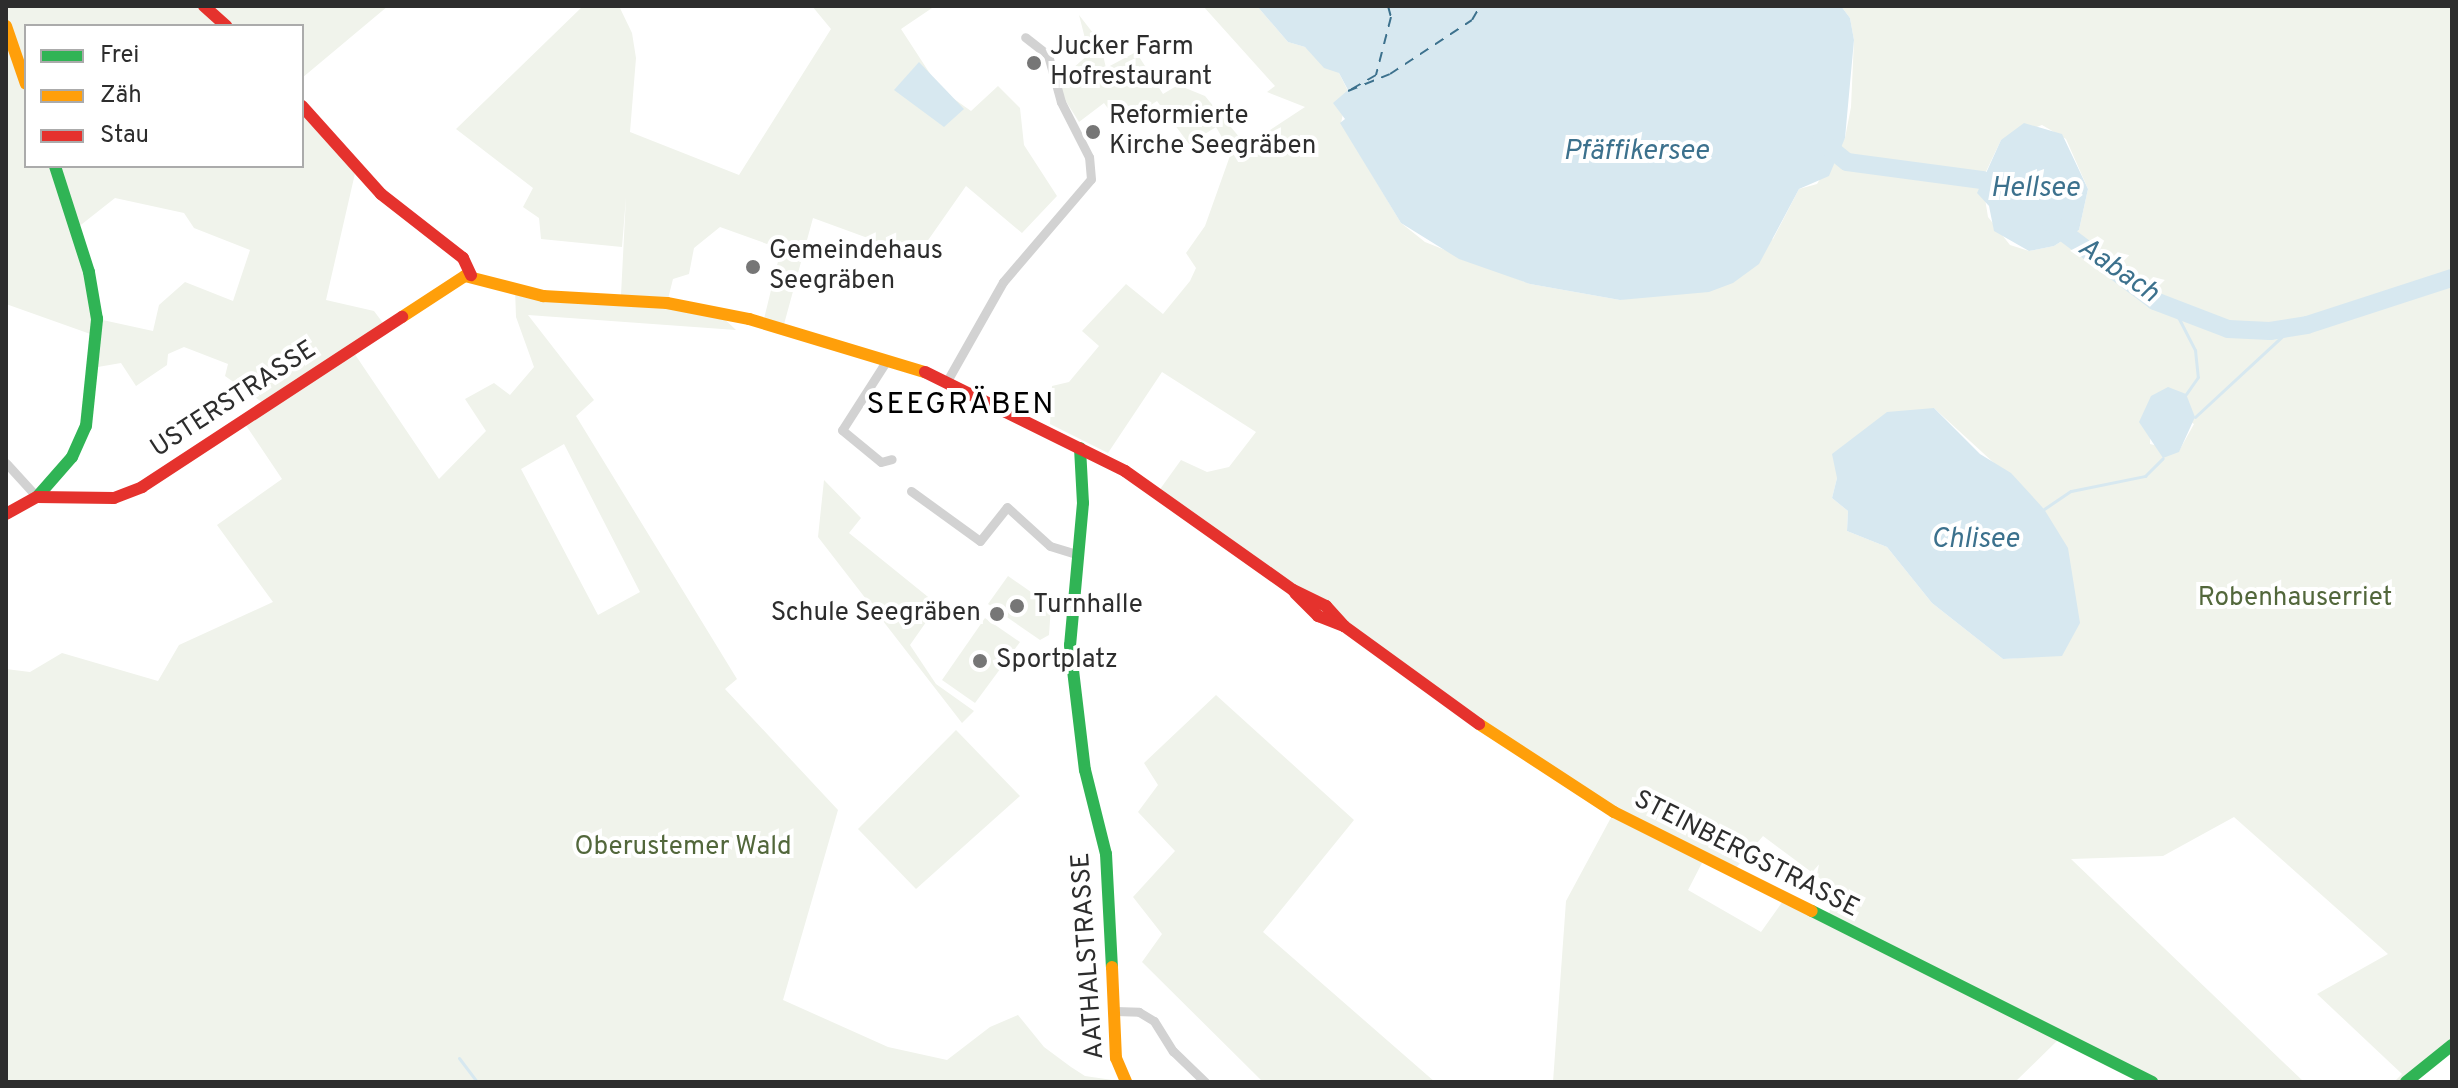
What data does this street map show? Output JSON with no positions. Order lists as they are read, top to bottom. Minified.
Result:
{"streets":{"street":["USTERSTRASSE","STEINBERGSTRASSE","AATHALSTRASSE"]},"crossings":[["USTERSTRASSE","STEINBERGSTRASSE"],["STEINBERGSTRASSE","AATHALSTRASSE"]],"districts":["SEEGRÄBEN"],"water":["Pfäffikersee","Hellsee","Aabach","Chlisee"],"parks":["Robenhauserriet","Oberustemer Wald"],"places":["Jucker Farm Hofrestaurant","Reformierte Kirche Seegräben","Gemeindehaus Seegräben","Turnhalle","Schule Seegräben","Sportplatz"],"legend":["Frei","Zäh","Stau"]}
